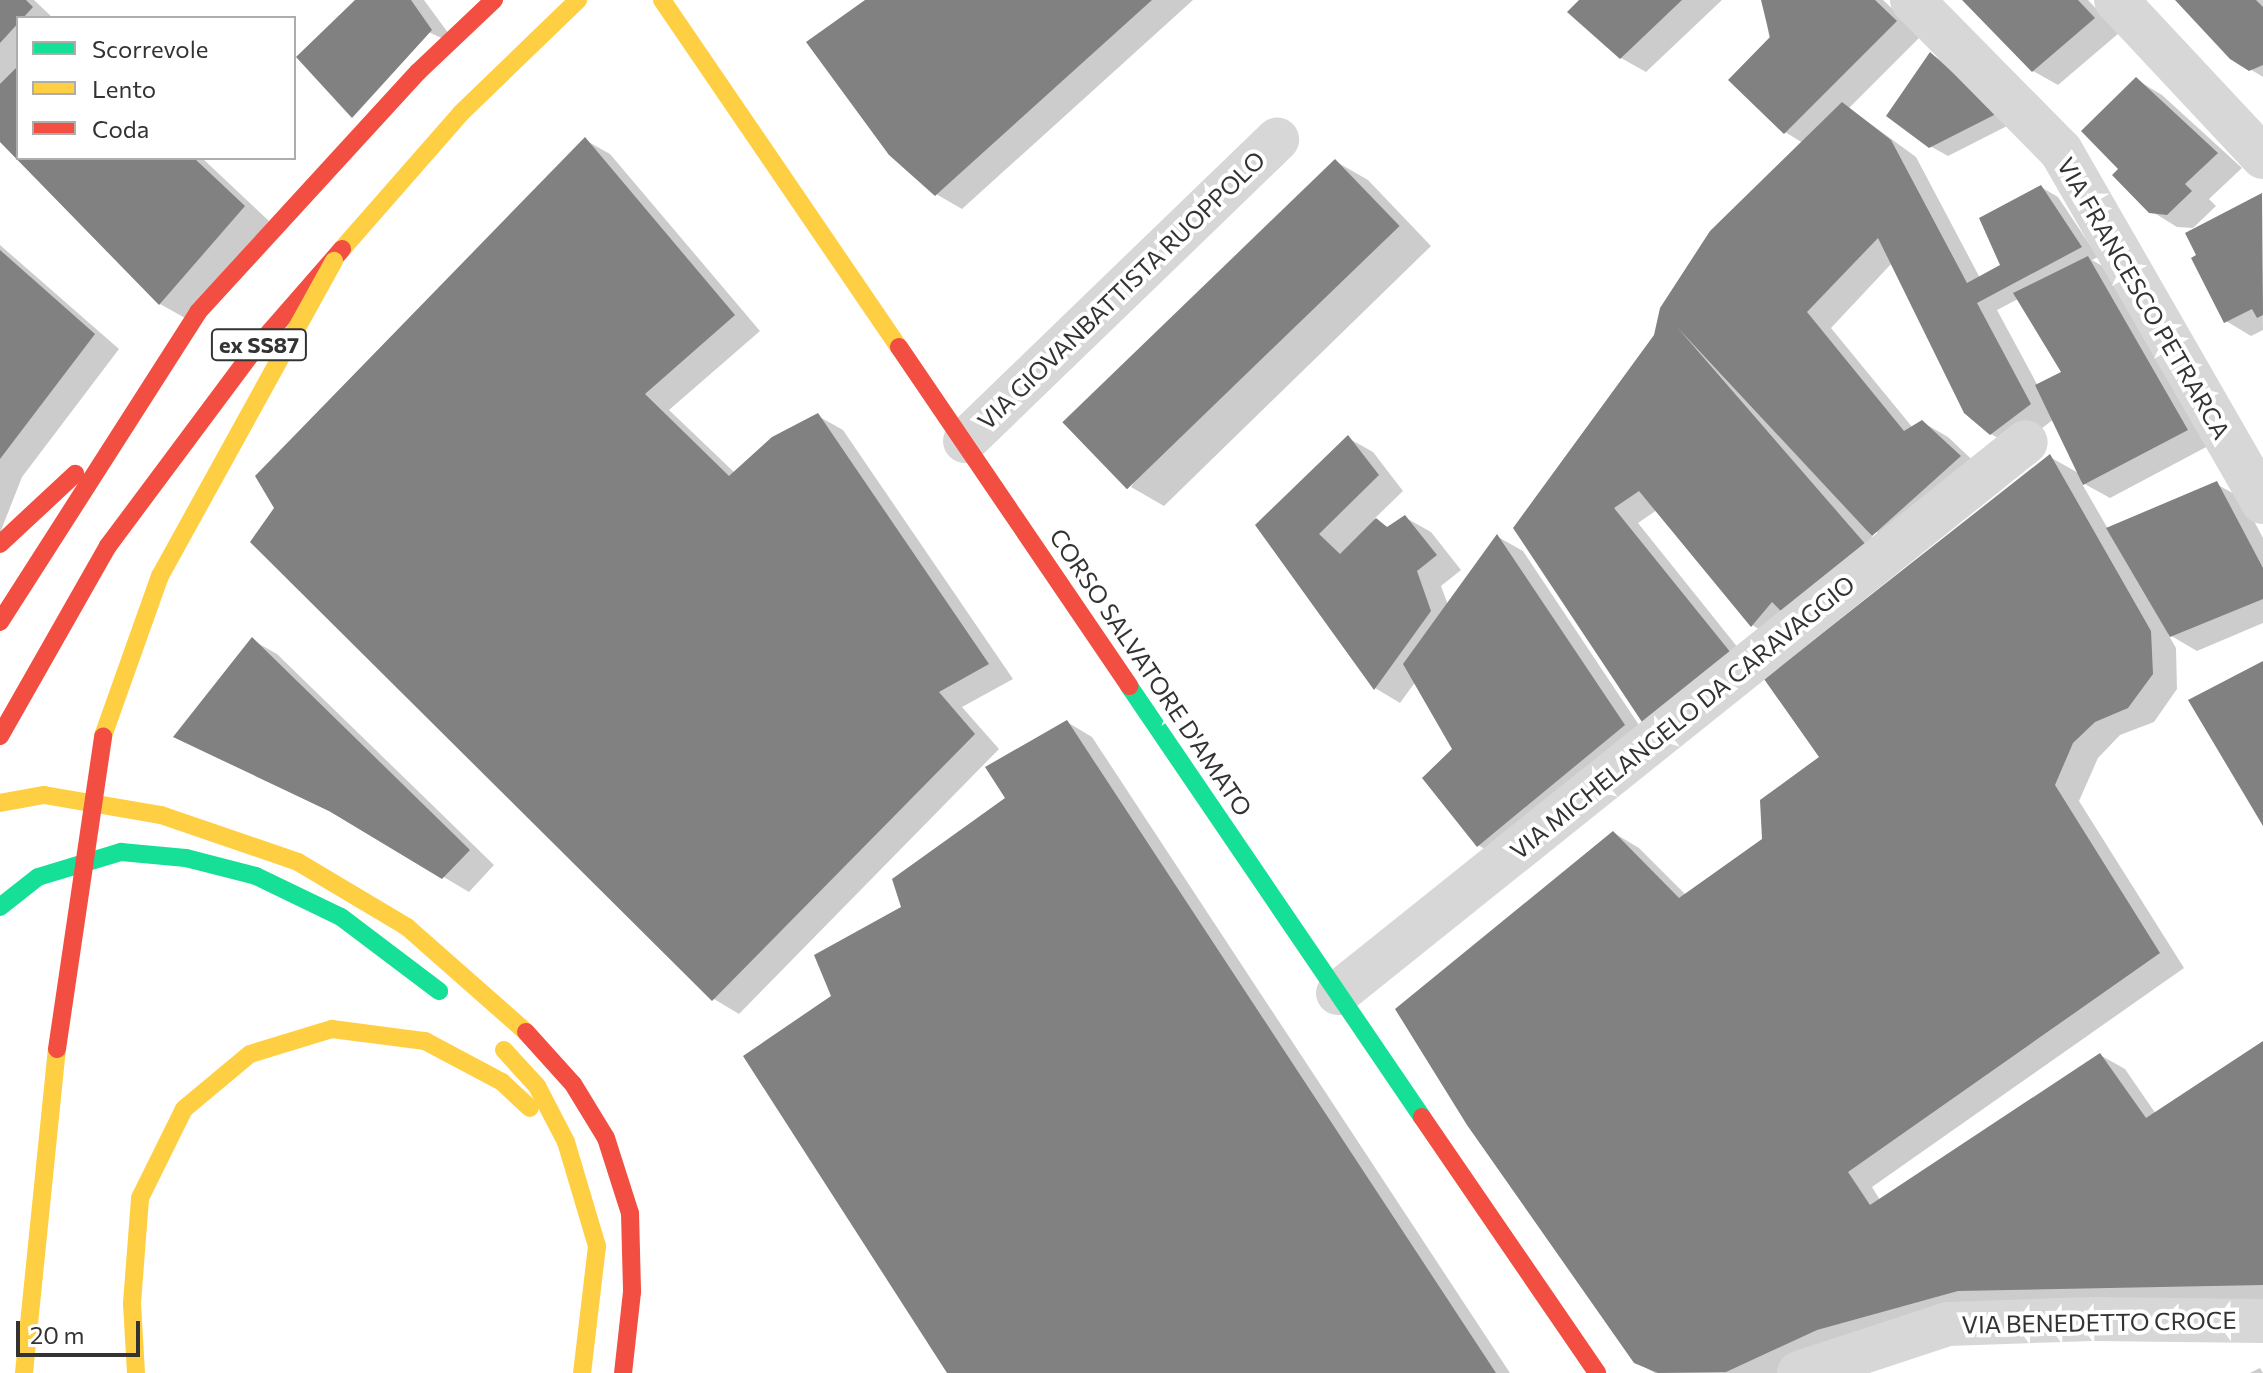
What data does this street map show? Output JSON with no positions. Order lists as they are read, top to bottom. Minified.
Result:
{"streets":{"main road":["ex SS87","CORSO SALVATORE D'AMATO"],"street":["VIA GIOVANBATTISTA RUOPPOLO","VIA FRANCESCO PETRARCA","VIA MICHELANGELO DA CARAVAGGIO","VIA BENEDETTO CROCE"]},"crossings":[["VIA GIOVANBATTISTA RUOPPOLO","CORSO SALVATORE D'AMATO"],["CORSO SALVATORE D'AMATO","VIA MICHELANGELO DA CARAVAGGIO"]],"legend":["Scorrevole","Lento","Coda"],"scale_bar":"20 m"}
